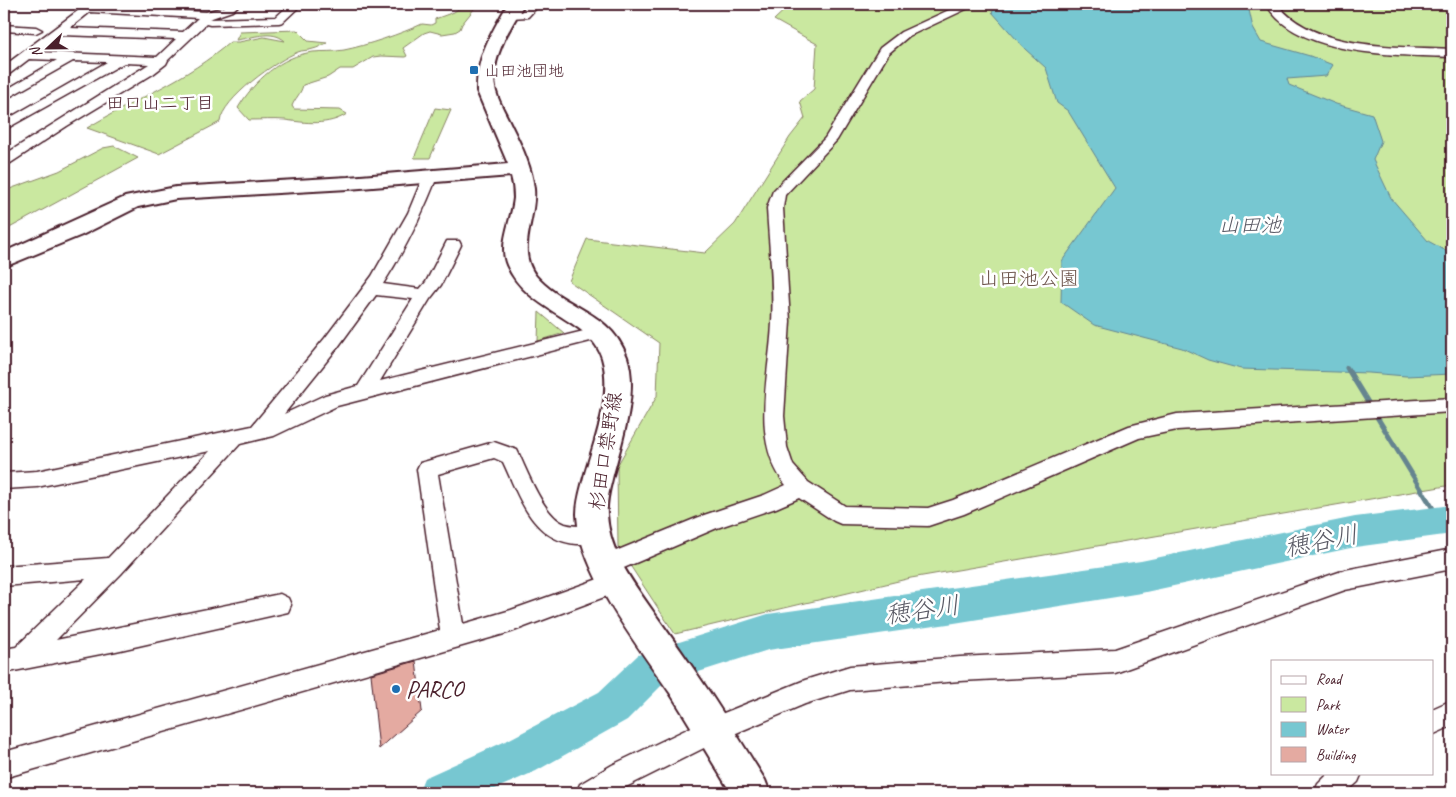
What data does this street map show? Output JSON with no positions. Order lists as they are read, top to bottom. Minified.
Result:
{"streets":{"main road":["杉田口禁野線"]},"districts":["田口山二丁目"],"water":["山田池","穂谷川"],"parks":["山田池公園"],"places":{"transit":["山田池団地"],"other":["PARCO"]},"legend":["Road","Park","Water","Building"],"north":"left"}
